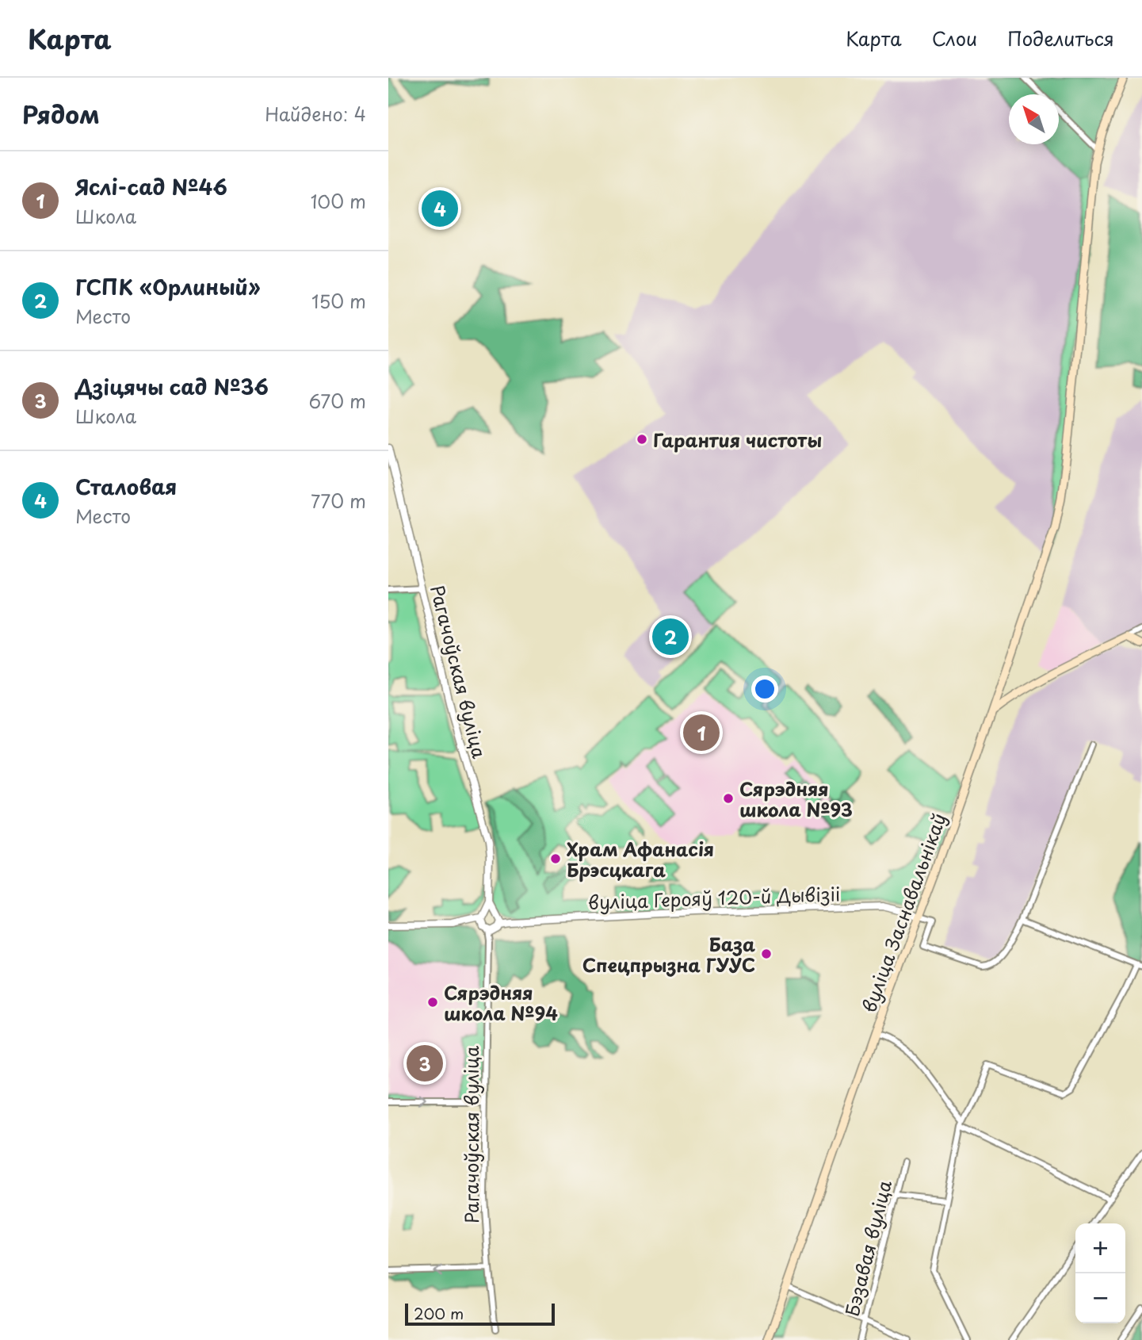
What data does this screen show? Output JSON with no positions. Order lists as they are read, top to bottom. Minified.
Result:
{"streets":{"main road":["вуліца Заснавальнікаў"],"street":["Рагачоўская вуліца","вуліца Герояў 120-й Дывізіі","Бэзавая вуліца"]},"crossings":[["Рагачоўская вуліца","вуліца Герояў 120-й Дывізіі"],["вуліца Герояў 120-й Дывізіі","вуліца Заснавальнікаў"]],"places":["Гарантия чистоты","Сярэдняя школа №93","Храм Афанасія Брэсцкага","База Спецпрызна ГУУС","Сярэдняя школа №94"],"scale_bar":"200 m","north":"top left","page":{"header":"Карта","nav":["Карта","Слои","Поделиться"],"heading":["Рядом","Найдено: 4"],"list":[{"mark":"1","name":"Яслі-сад №46","note":"Школа","value":"100 m"},{"mark":"2","name":"ГСПК «Орлиный»","note":"Место","value":"150 m"},{"mark":"3","name":"Дзіцячы сад №36","note":"Школа","value":"670 m"},{"mark":"4","name":"Сталовая","note":"Место","value":"770 m"}],"pins":["4","2","1","3"],"map_buttons":["+","−"],"scale":"200 m"}}
